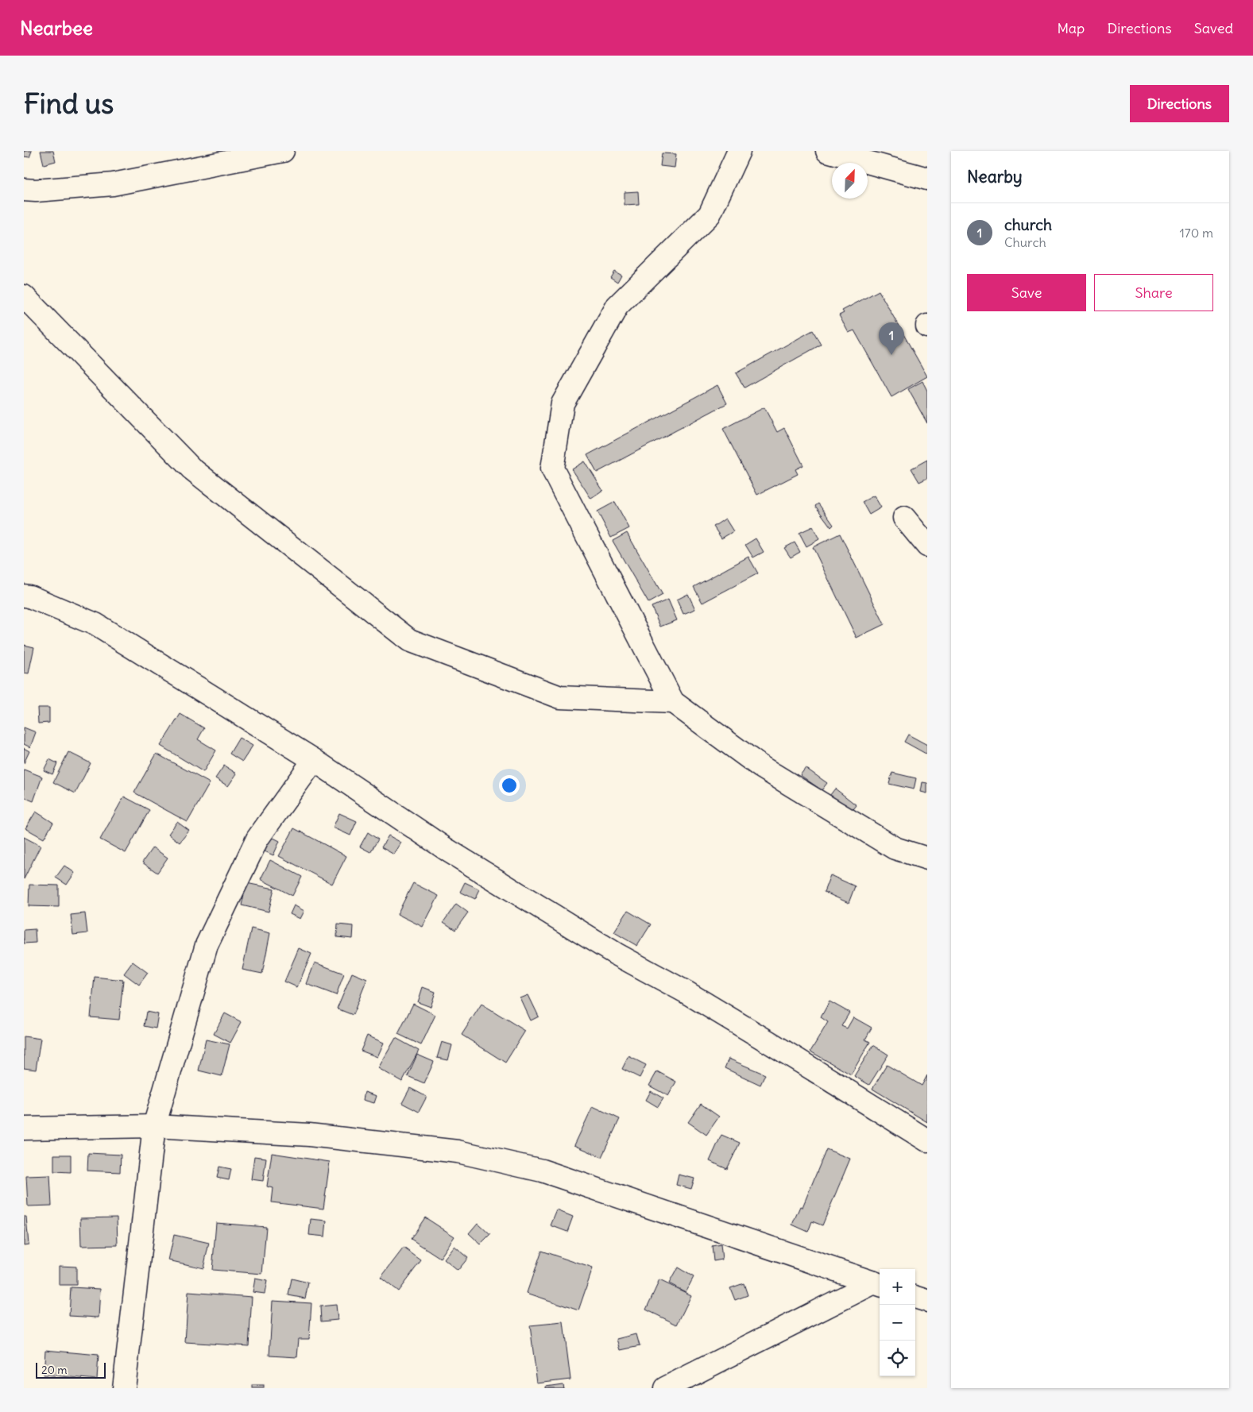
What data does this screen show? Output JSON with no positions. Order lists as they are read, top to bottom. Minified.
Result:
{"scale_bar":"20 m","north":"top right","page":{"header":"Nearbee","nav":["Map","Directions","Saved"],"buttons":["Directions",["Save","Share"]],"title":"Find us","heading":"Nearby","list":[{"mark":"1","name":"church","note":"Church","value":"170 m"}],"pins":"1","map_buttons":["+","−"],"scale":"20 m"}}
